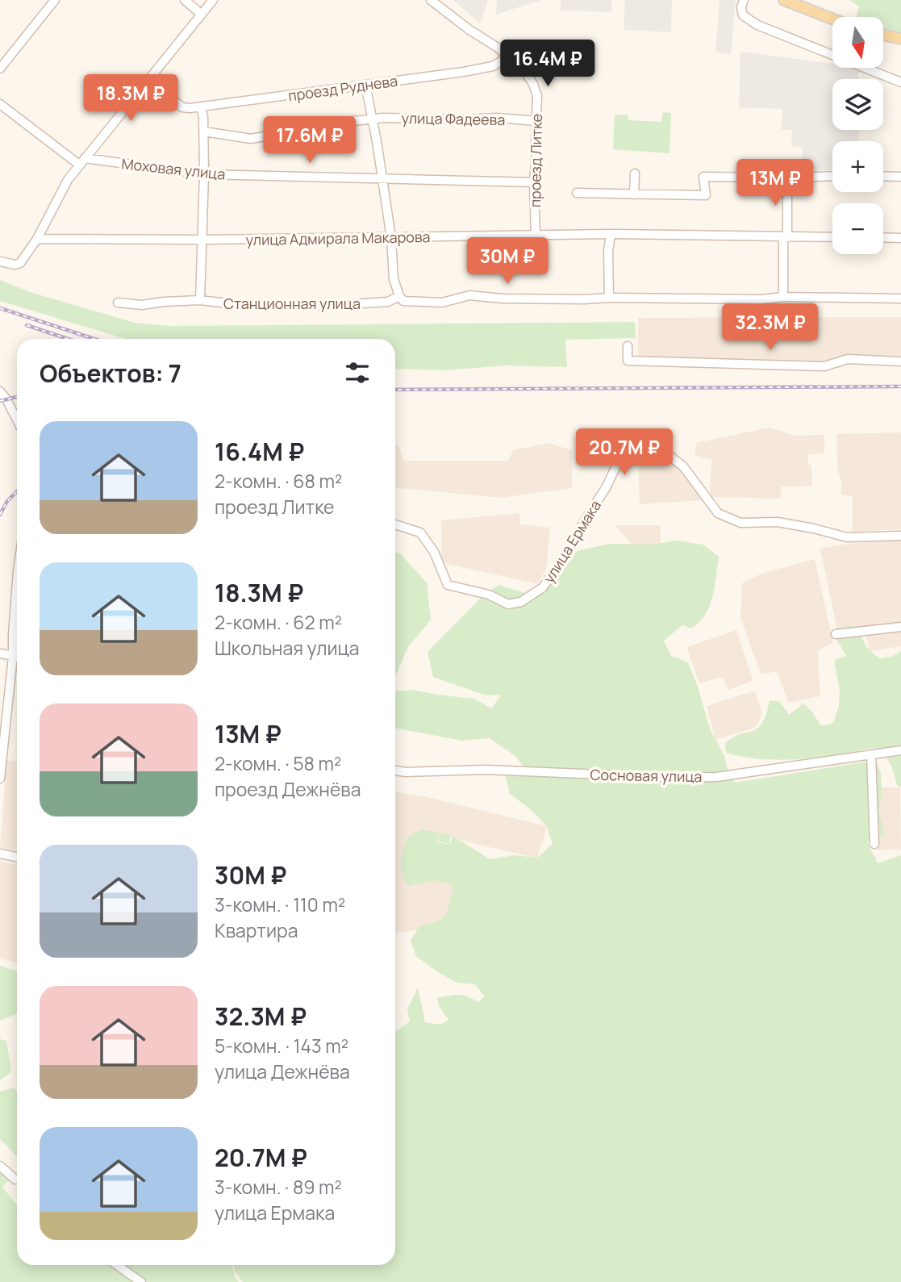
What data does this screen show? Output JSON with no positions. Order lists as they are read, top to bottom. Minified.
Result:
{"streets":{"street":["проезд Руднева","улица Фадеева","проезд Литке","Моховая улица","улица Адмирала Макарова","Станционная улица","улица Ермака","Сосновая улица"]},"crossings":[["проезд Руднева","проезд Литке"],["улица Фадеева","проезд Литке"],["проезд Литке","Моховая улица"],["проезд Литке","улица Адмирала Макарова"]],"north":"bottom","page":{"map_buttons":["+","−"],"price":["16.4M ₽","18.3M ₽","17.6M ₽","13M ₽","30M ₽","32.3M ₽","20.7M ₽"],"heading":"Объектов: 7","list":[{"name":"16.4M ₽","note":"2-комн. · 68 m² · проезд Литке"},{"name":"18.3M ₽","note":"2-комн. · 62 m² · Школьная улица"},{"name":"13M ₽","note":"2-комн. · 58 m² · проезд Дежнёва"},{"name":"30M ₽","note":"3-комн. · 110 m² · Квартира"},{"name":"32.3M ₽","note":"5-комн. · 143 m² · улица Дежнёва"},{"name":"20.7M ₽","note":"3-комн. · 89 m² · улица Ермака"}]}}
